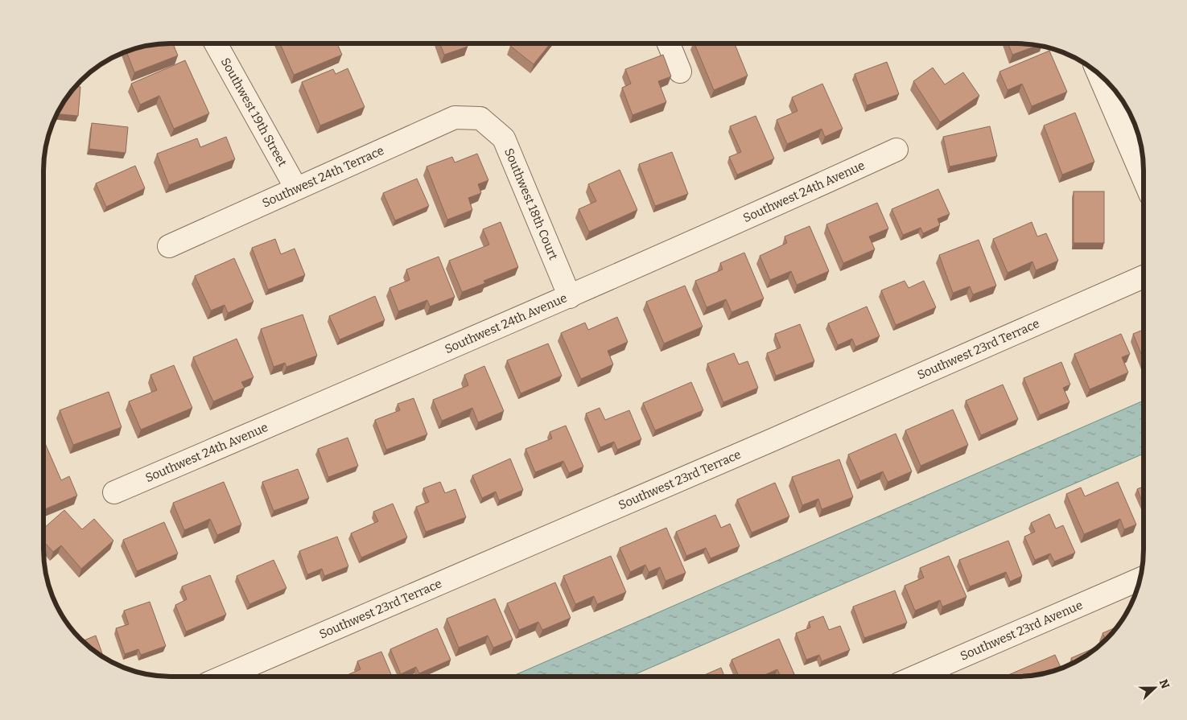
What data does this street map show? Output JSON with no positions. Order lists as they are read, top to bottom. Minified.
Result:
{"streets":{"street":["Southwest 19th Street","Southwest 24th Terrace","Southwest 24th Avenue","Southwest 18th Court","Southwest 23rd Terrace","Southwest 23rd Avenue"]},"crossings":[["Southwest 19th Street","Southwest 24th Terrace"],["Southwest 24th Terrace","Southwest 18th Court"],["Southwest 24th Avenue","Southwest 18th Court"]],"north":"right"}
